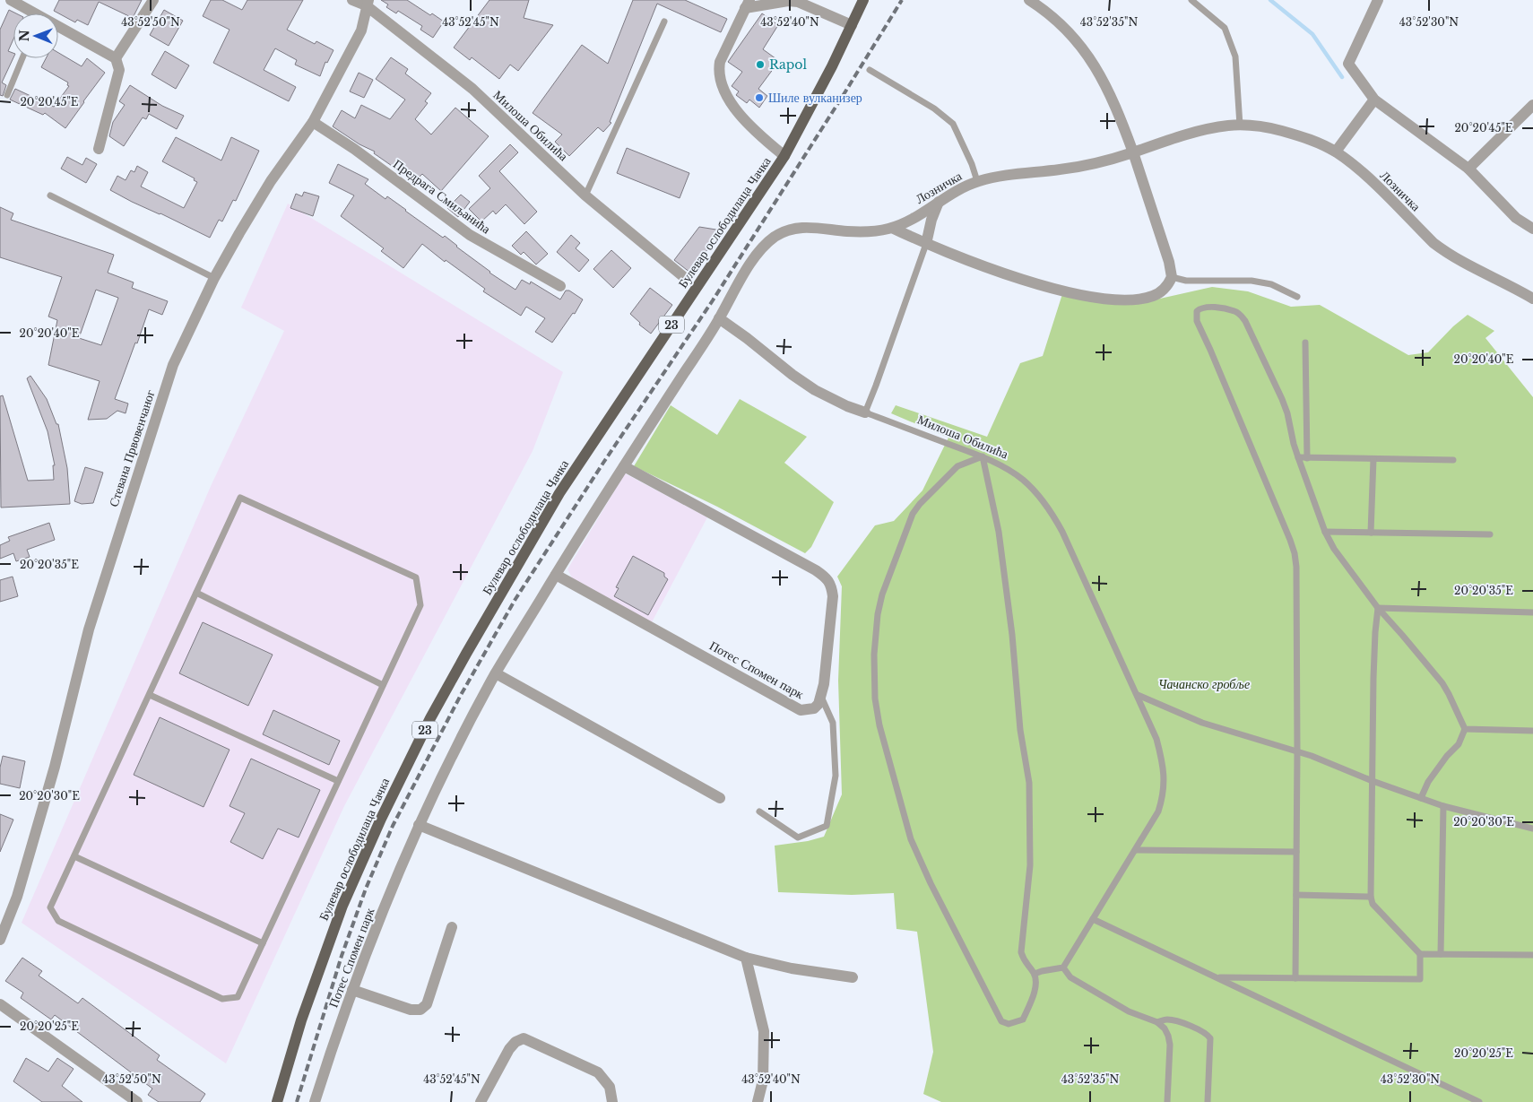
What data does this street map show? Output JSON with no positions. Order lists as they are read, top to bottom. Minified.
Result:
{"streets":{"main road":["Булевар ослободилаца Чачка","23"],"street":["Милоша Обилића","Лозничка","Предрага Смиљанића","Стевана Првовенчаног","Потес Спомен парк"]},"crossings":[["Милоша Обилића","Лозничка"],["Милоша Обилића","Стевана Првовенчаног"],["Милоша Обилића","Потес Спомен парк"],["Лозничка","Потес Спомен парк"],["Предрага Смиљанића","Стевана Првовенчаног"]],"parks":["Чачанско гробље"],"places":["Rapol","Шиле вулканизер"],"north":"left","coordinates":["43°52'50\"N","43°52'45\"N","43°52'40\"N","43°52'35\"N","43°52'30\"N","20°20'45\"E","20°20'40\"E","20°20'35\"E","20°20'30\"E","20°20'25\"E"]}
